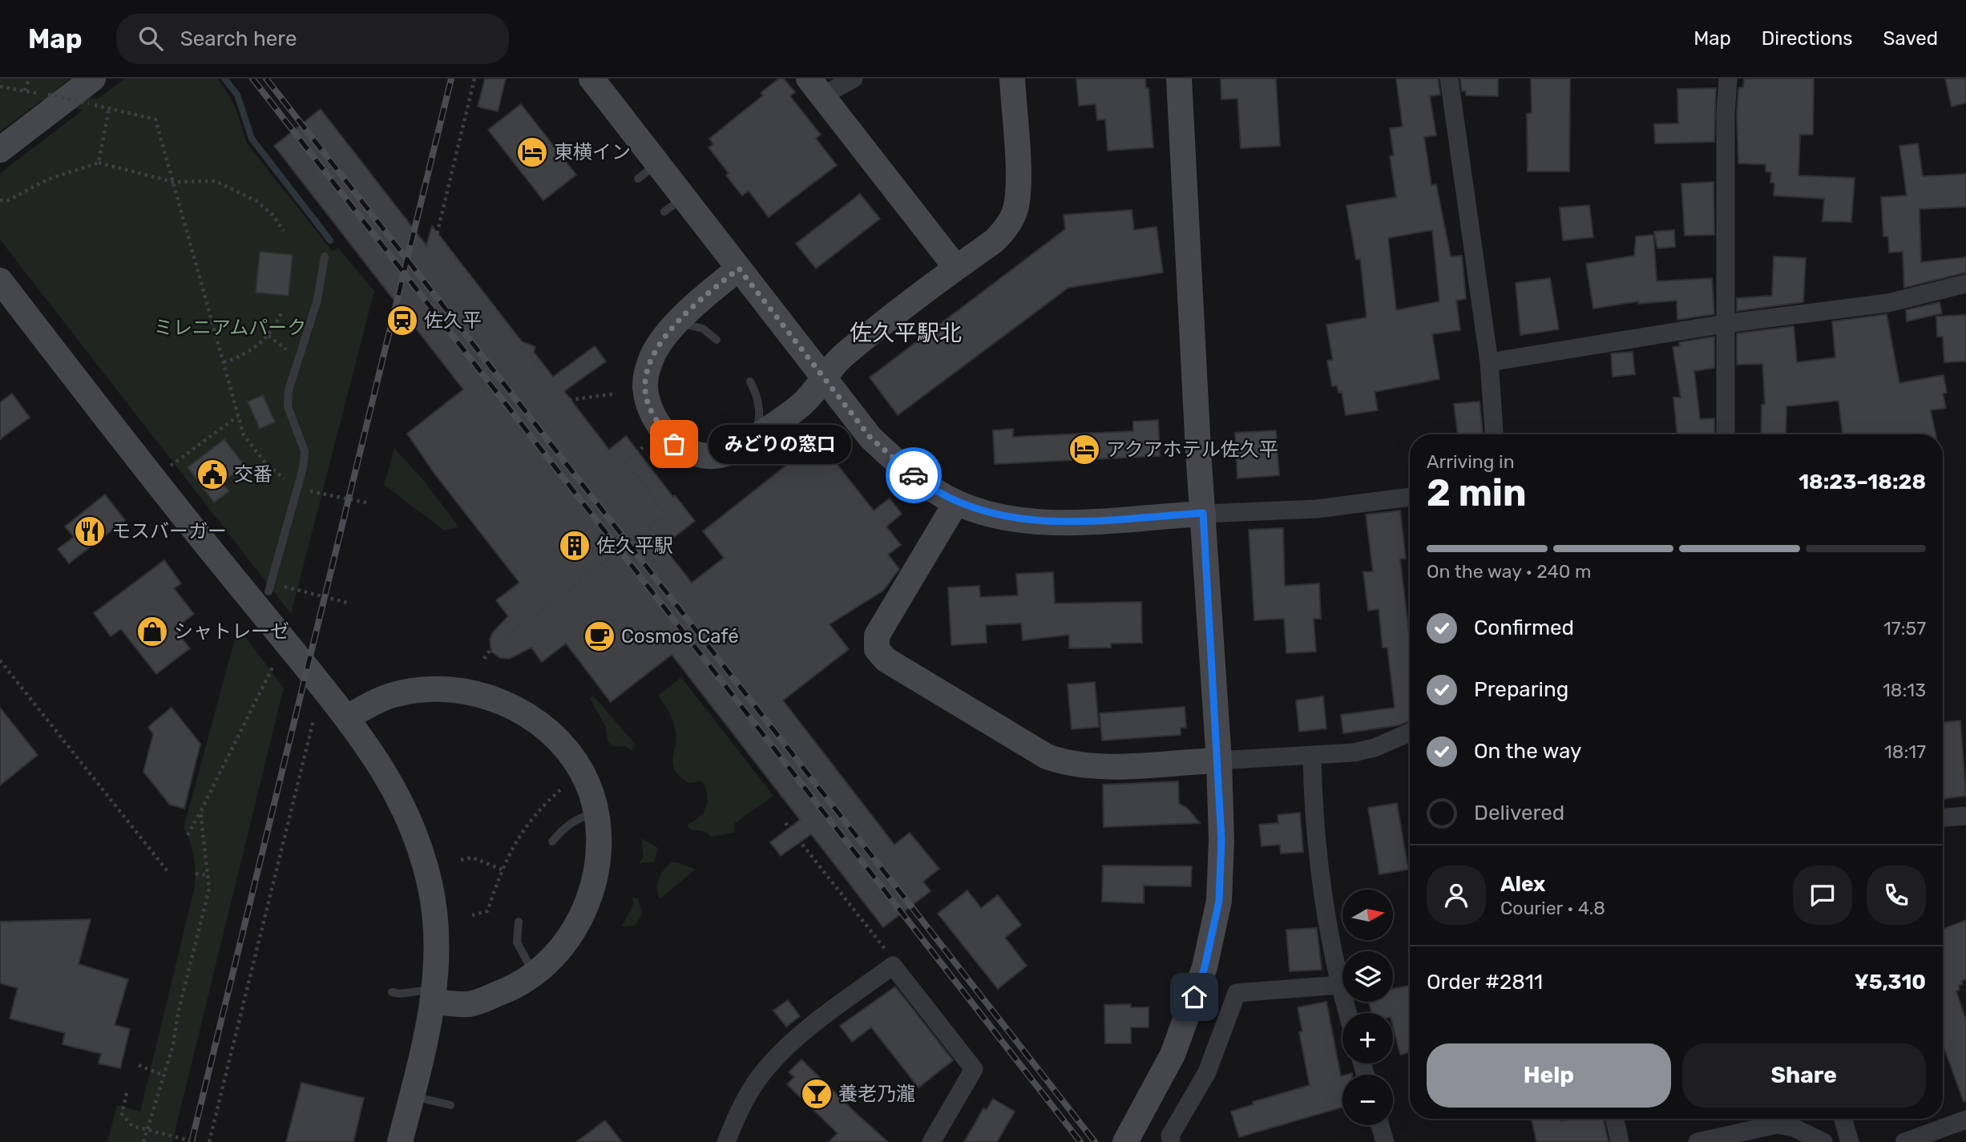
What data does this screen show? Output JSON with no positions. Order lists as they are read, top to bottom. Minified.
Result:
{"districts":["佐久平駅北"],"parks":["ミレニアムパーク"],"places":{"hotel":["東横イン","アクアホテル佐久平"],"station":["佐久平"],"other":["みどりの窓口"],"public building":["交番"],"restaurant":["モスバーガー"],"building":["佐久平駅"],"shop":["シャトレーゼ"],"cafe":["Cosmos Café"],"bar":["養老乃瀧"]},"north":"right","page":{"header":"Map","search":"Search here","nav":["Map","Directions","Saved"],"bubble":"みどりの窓口","heading":["2 min","Arriving in","18:23–18:28"],"panel":["Alex","Courier · 4.8","Order #2811","¥5,310"],"bar":"On the way · 240 m","list":[["Confirmed","17:57"],["Preparing","18:13"],["On the way","18:17"],"Delivered"],"map_buttons":["+","−"],"buttons":["Help","Share"]}}
